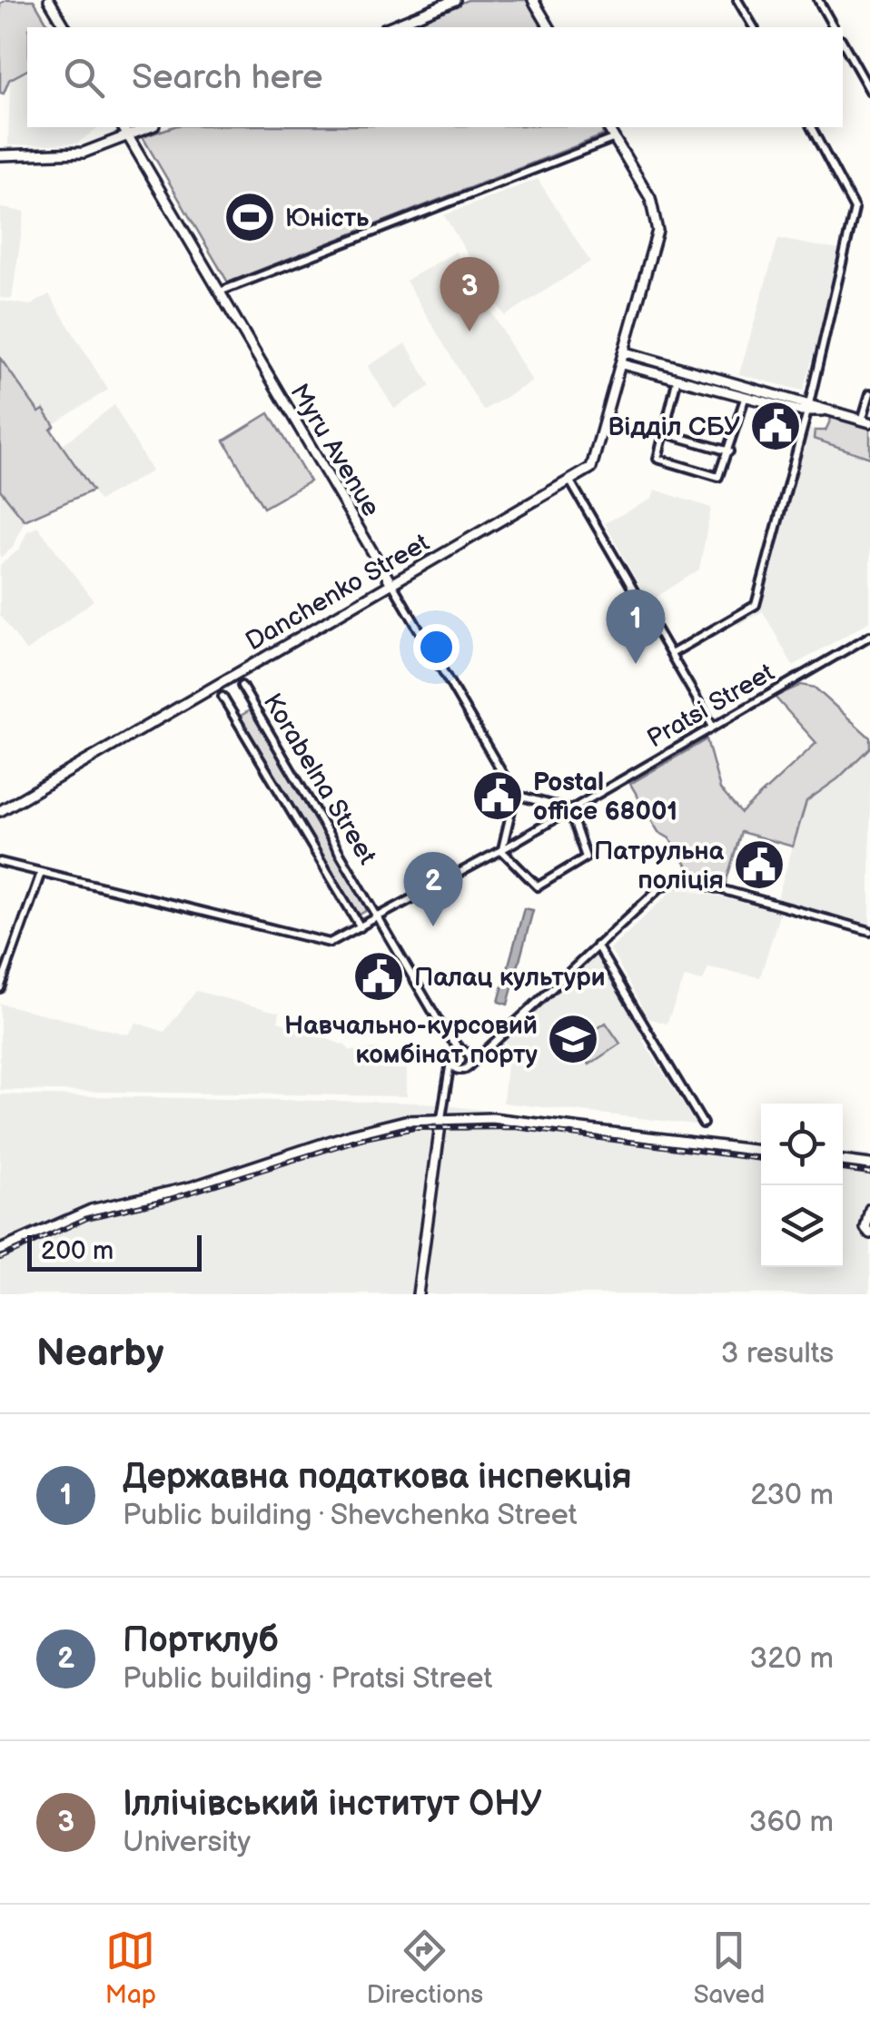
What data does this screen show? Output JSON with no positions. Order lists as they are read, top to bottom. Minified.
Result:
{"streets":{"main road":["Myru Avenue","Danchenko Street"],"street":["Pratsi Street","Korabelna Street"]},"crossings":[["Myru Avenue","Danchenko Street"]],"places":{"sports":["Юність"],"public building":["Відділ СБУ","Postal office 68001","Патрульна поліція","Палац культури"],"school or university":["Навчально-курсовий комбінат порту"]},"scale_bar":"200 m","page":{"search":"Search here","pins":["3","1","2"],"scale":"200 m","heading":["Nearby","3 results"],"list":[{"mark":"1","name":"Державна податкова інспекція","note":"Public building · Shevchenka Street","value":"230 m"},{"mark":"2","name":"Портклуб","note":"Public building · Pratsi Street","value":"320 m"},{"mark":"3","name":"Іллічівський інститут ОНУ","note":"University","value":"360 m"}],"nav":["Map","Directions","Saved"]}}
